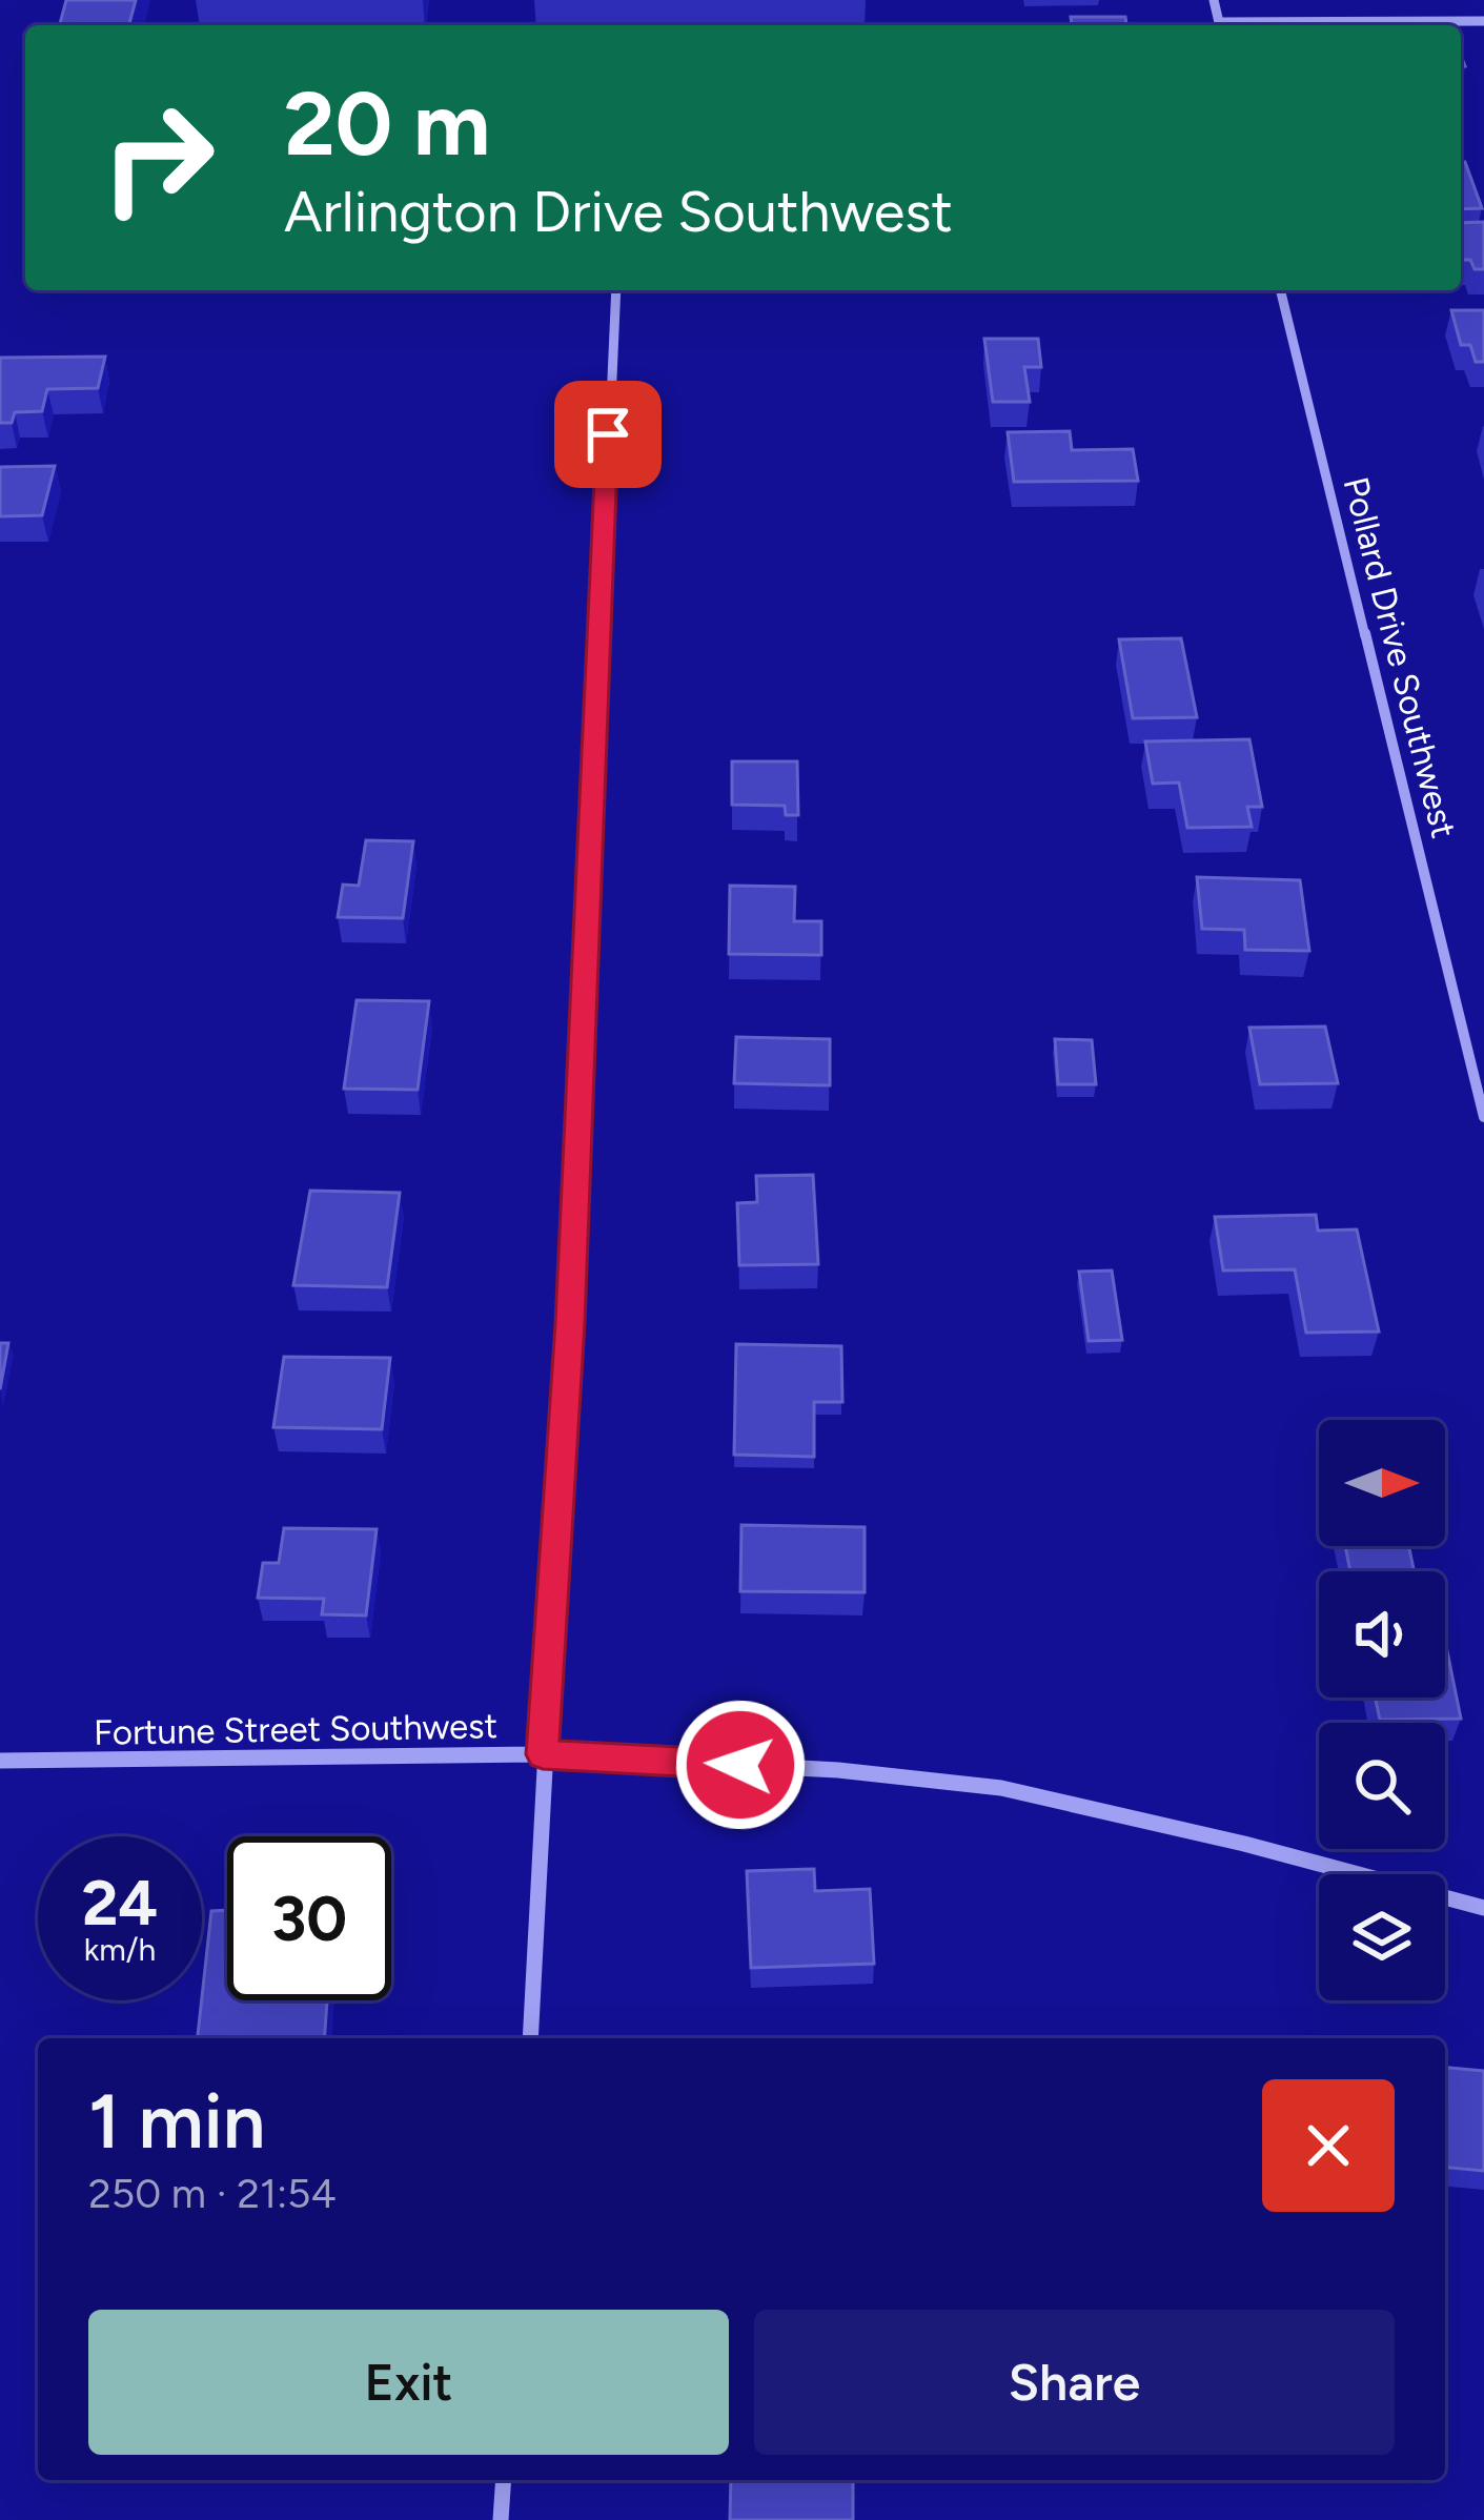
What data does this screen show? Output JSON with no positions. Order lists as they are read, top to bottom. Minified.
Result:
{"streets":{"street":["Pollard Drive Southwest","Fortune Street Southwest"]},"north":"right","page":{"turn":["20 m","Arlington Drive Southwest"],"speed":"24 km/h","limit":"30","heading":["1 min","250 m · 21:54"],"buttons":["Exit","Share"]}}
